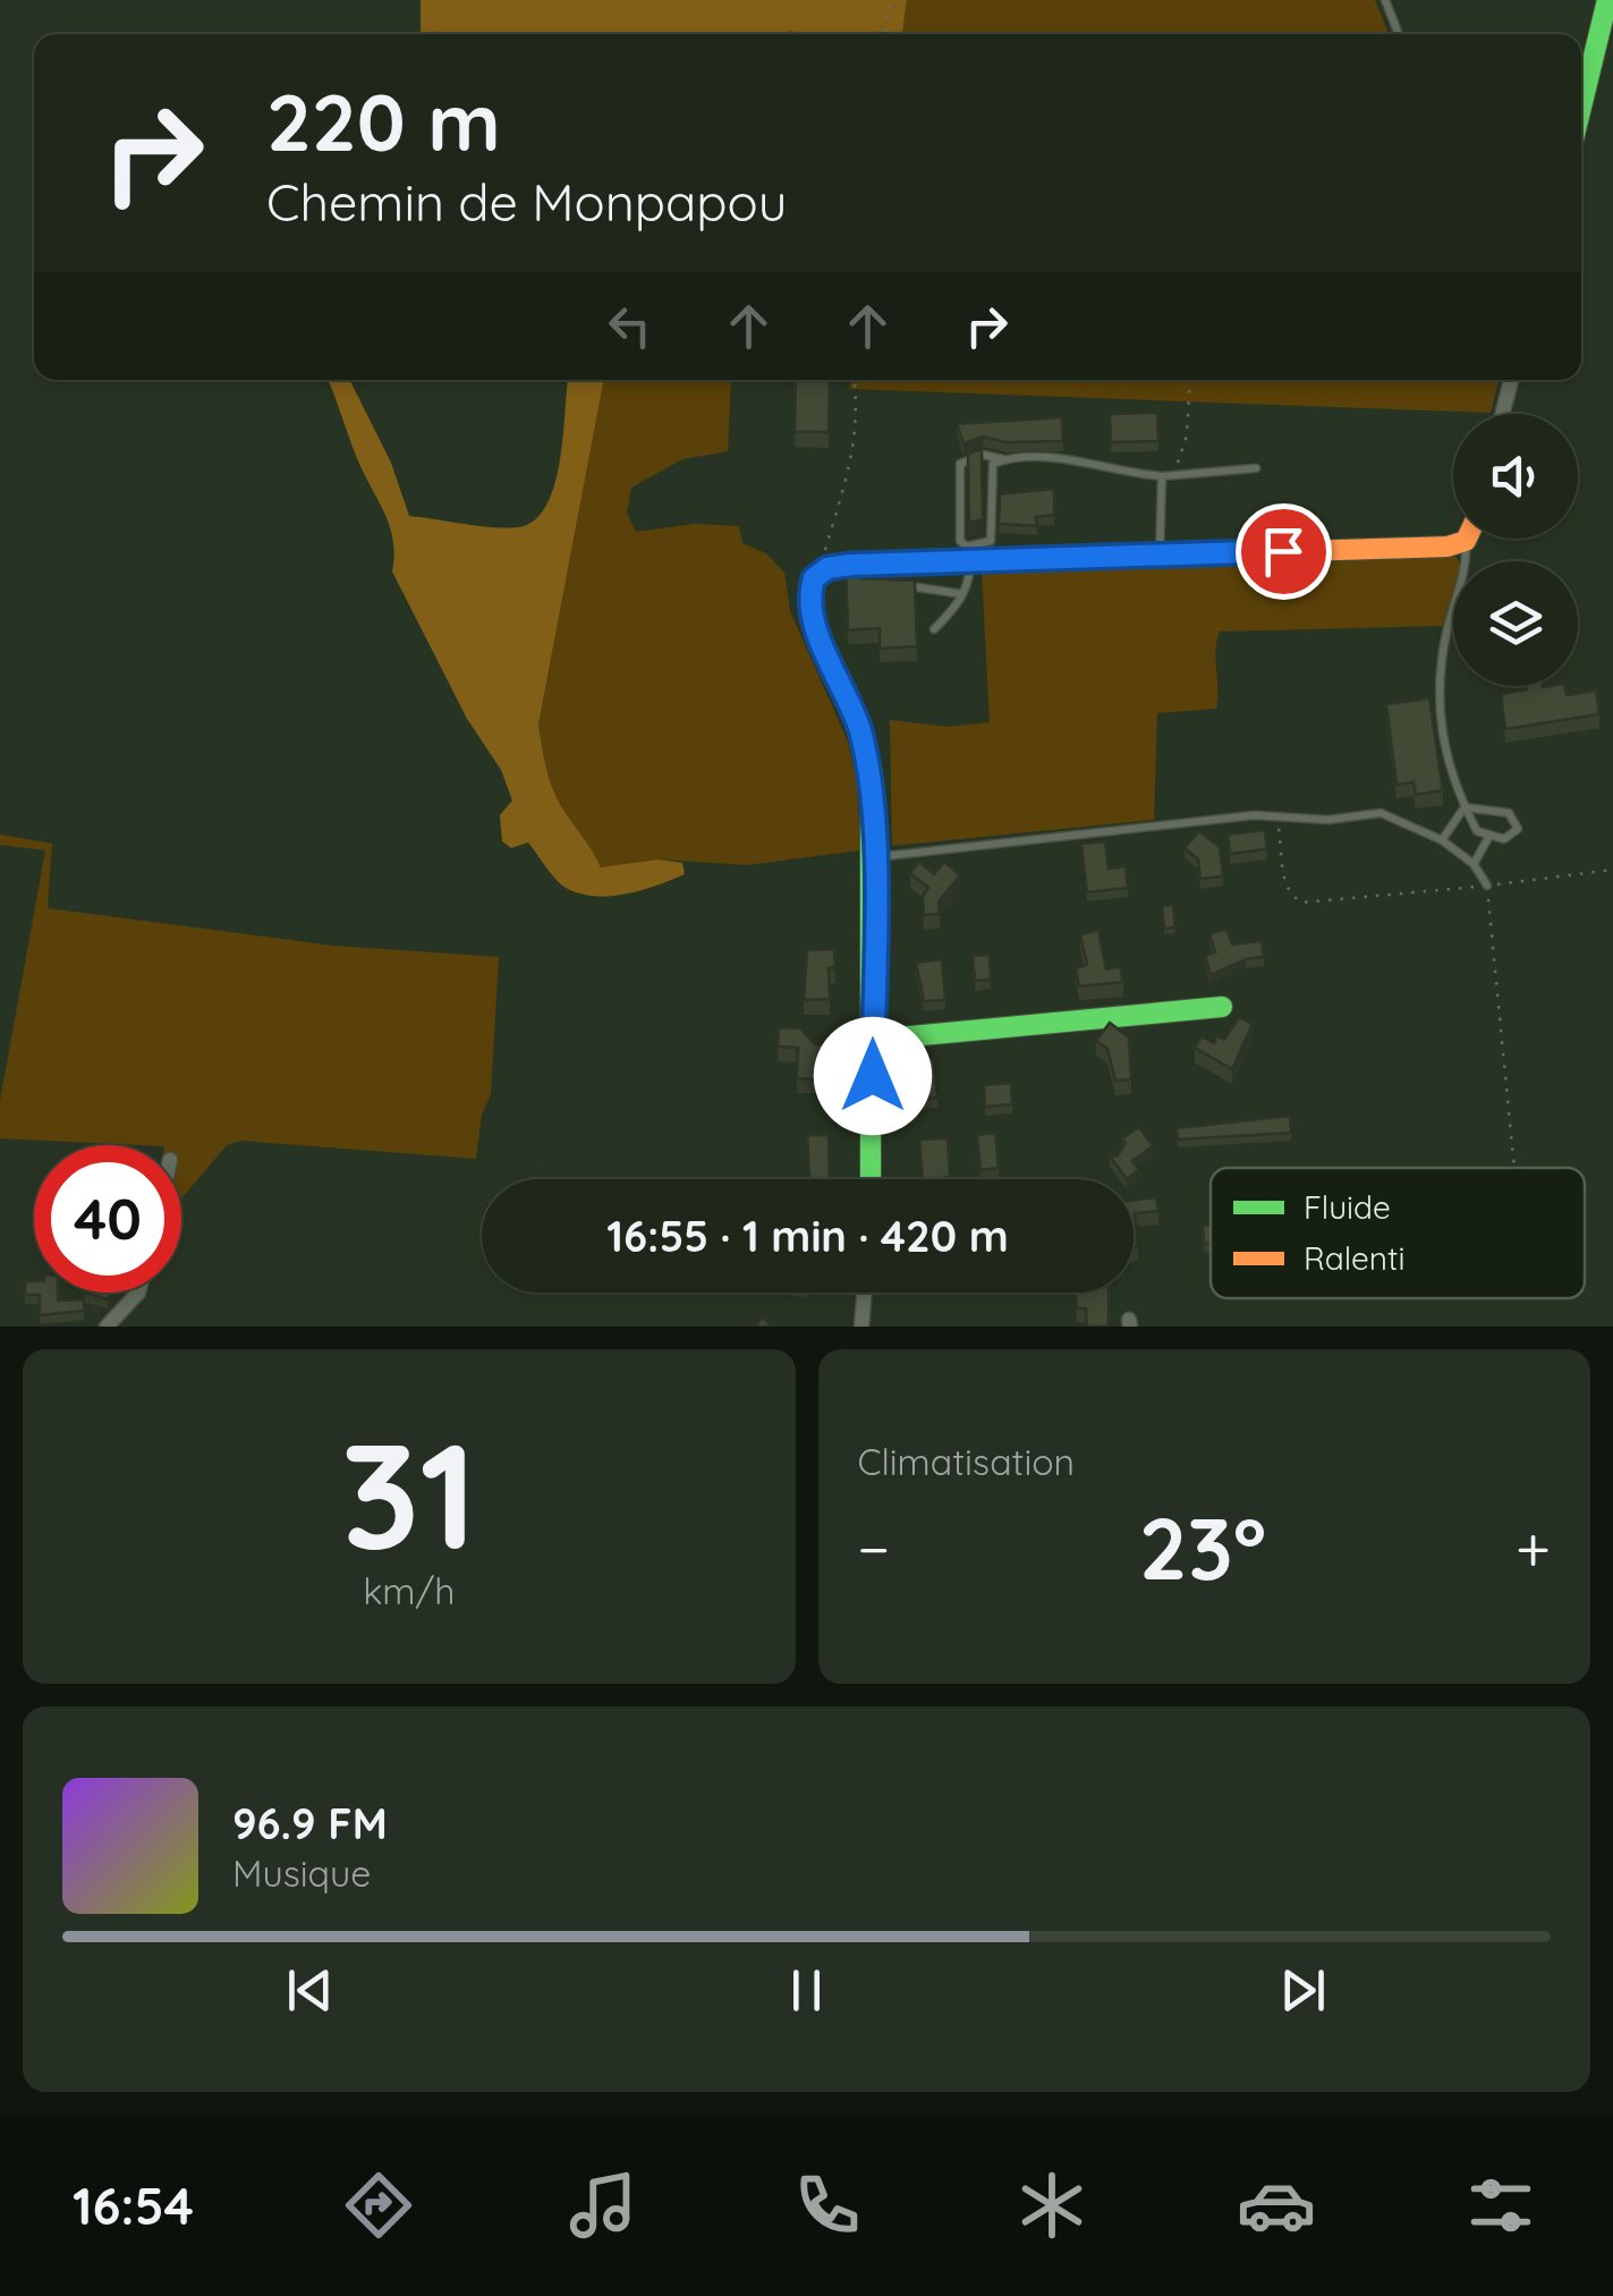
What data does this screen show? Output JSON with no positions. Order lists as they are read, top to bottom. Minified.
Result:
{"legend":["Fluide","Ralenti"],"page":{"turn":["220 m","Chemin de Monpapou"],"limit":"40","trip":"16:55 · 1 min · 420 m","tile":[["31","km/h"],"Climatisation"],"heat":["−","23°","+"],"song":["96.9 FM","Musique"],"tabs":"16:54"}}
